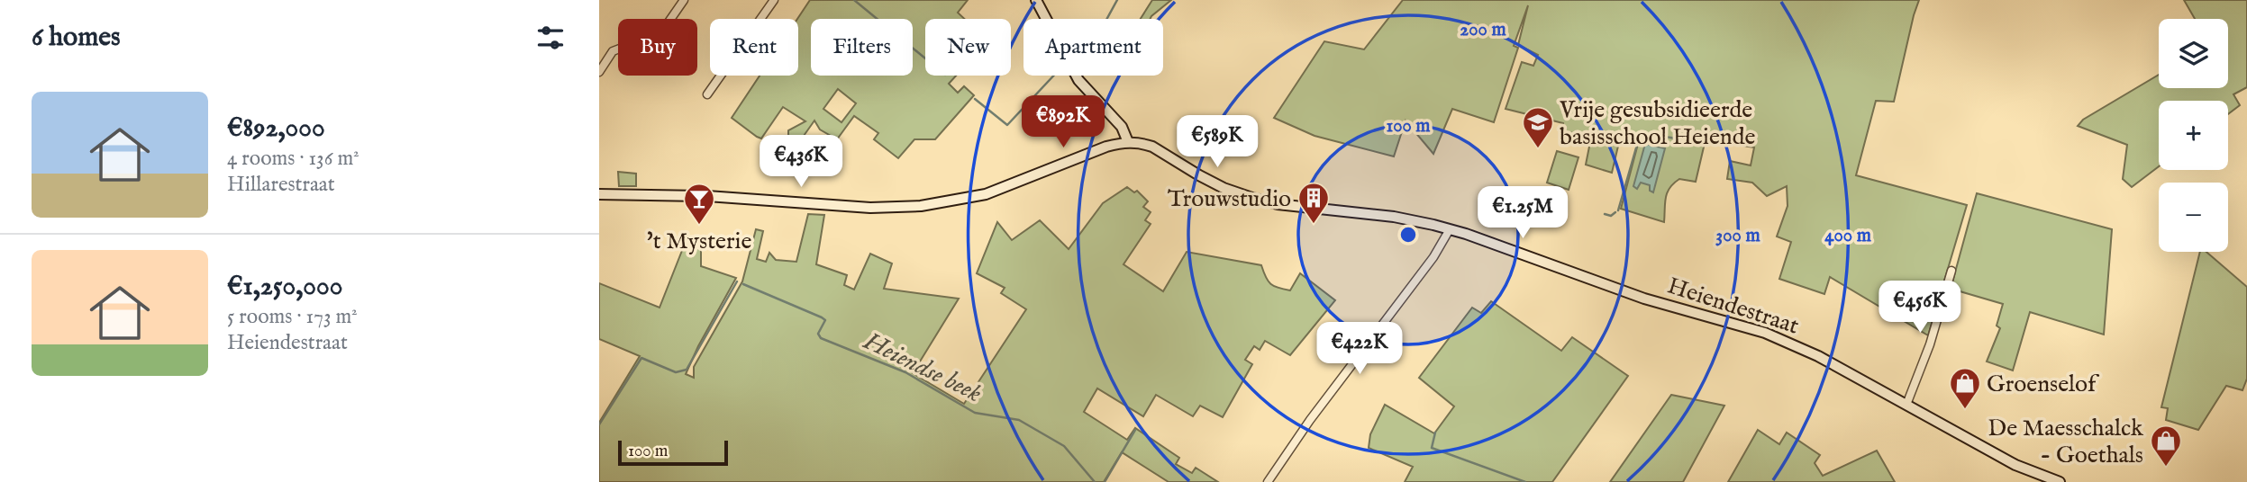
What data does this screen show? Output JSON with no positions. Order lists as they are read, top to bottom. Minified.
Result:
{"streets":{"main road":["Heiendestraat"]},"water":["Heiendse beek"],"places":{"school or university":["Vrije gesubsidieerde basisschool Heiende"],"building":["Trouwstudio"],"bar":["'t Mysterie"],"shop":["Groenselof","De Maesschalck - Goethals"]},"scale_bar":"100 m","page":{"heading":"6 homes","map_buttons":["+","−"],"chip":["Buy","Rent","Filters","New","Apartment"],"list":[{"name":"€892,000","note":"4 rooms · 136 m² · Hillarestraat"},{"name":"€1,250,000","note":"5 rooms · 173 m² · Heiendestraat"}],"price":["€892K","€589K","€436K","€1.25M","€456K","€422K"],"scale":"100 m"},"rings":["200 m","100 m","300 m","400 m"]}
